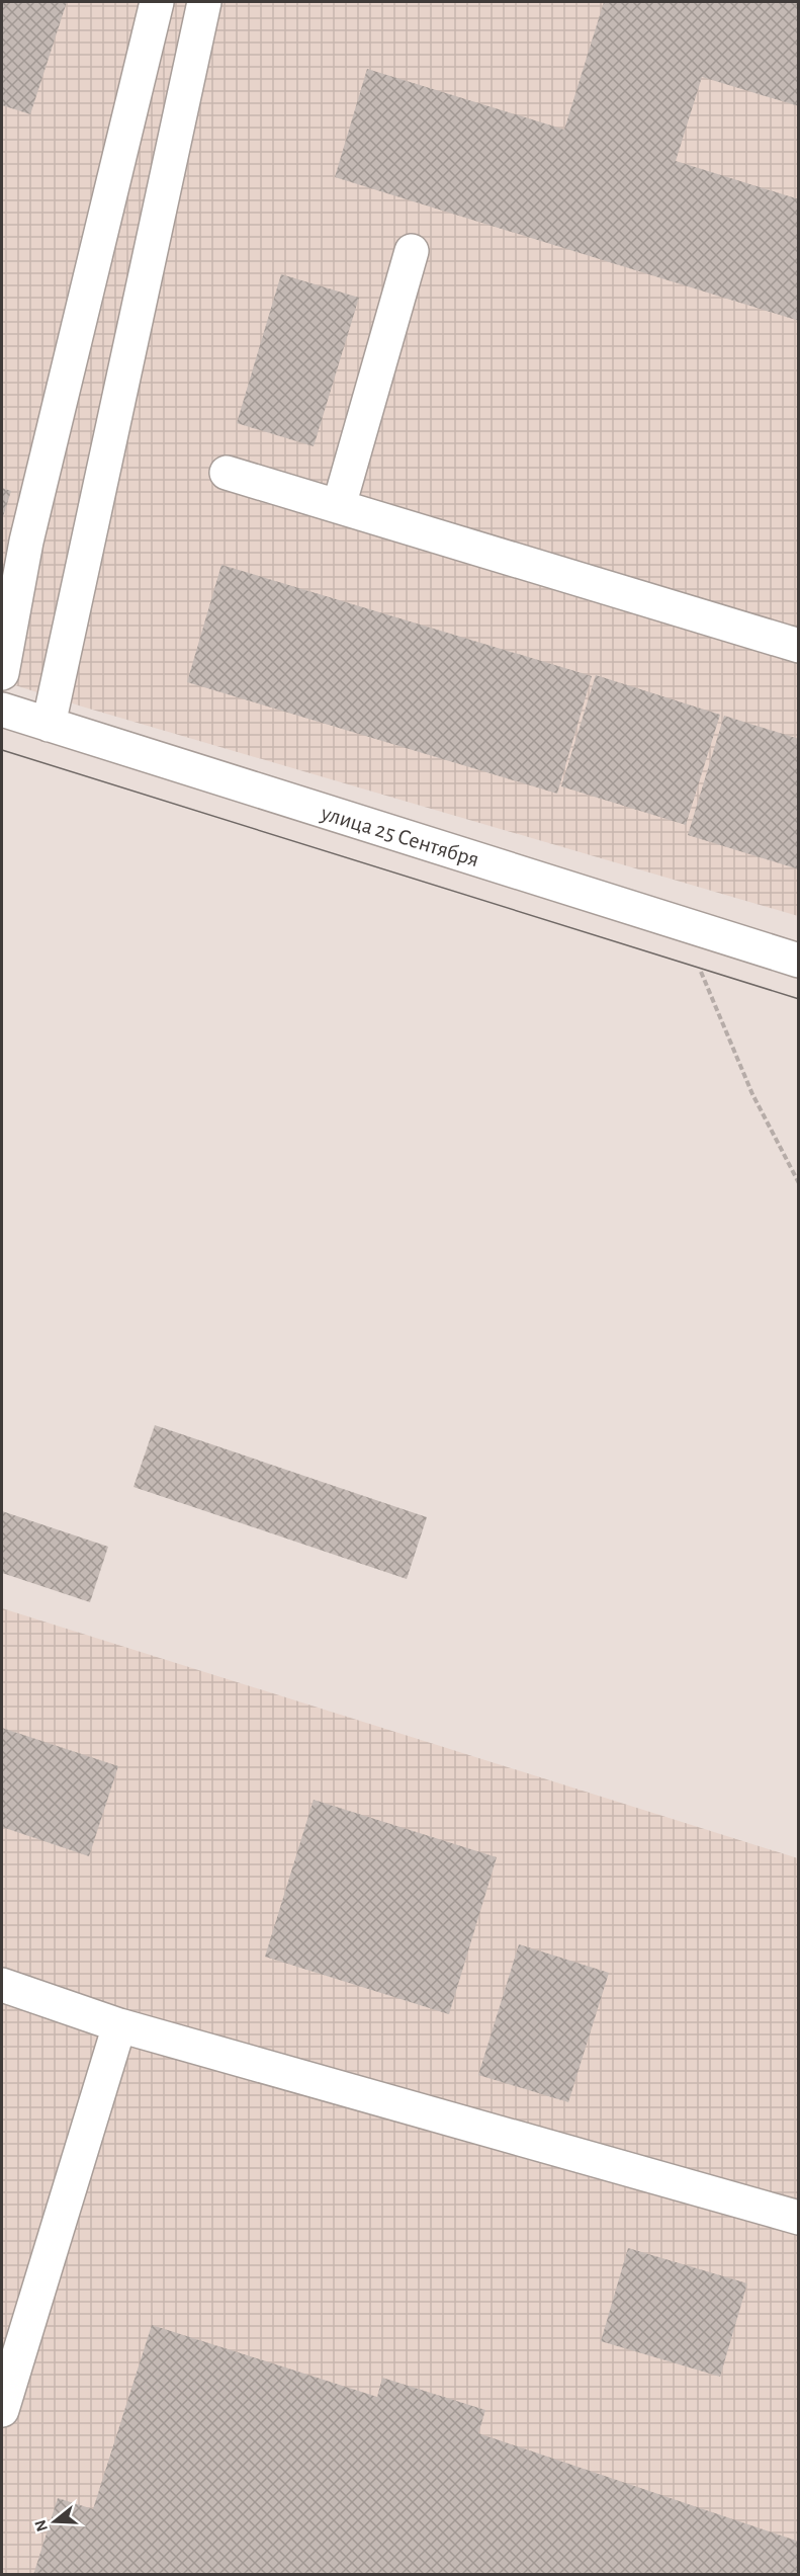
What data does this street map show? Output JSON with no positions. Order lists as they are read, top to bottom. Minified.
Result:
{"streets":{"street":["улица 25 Сентября"]},"north":"left"}
